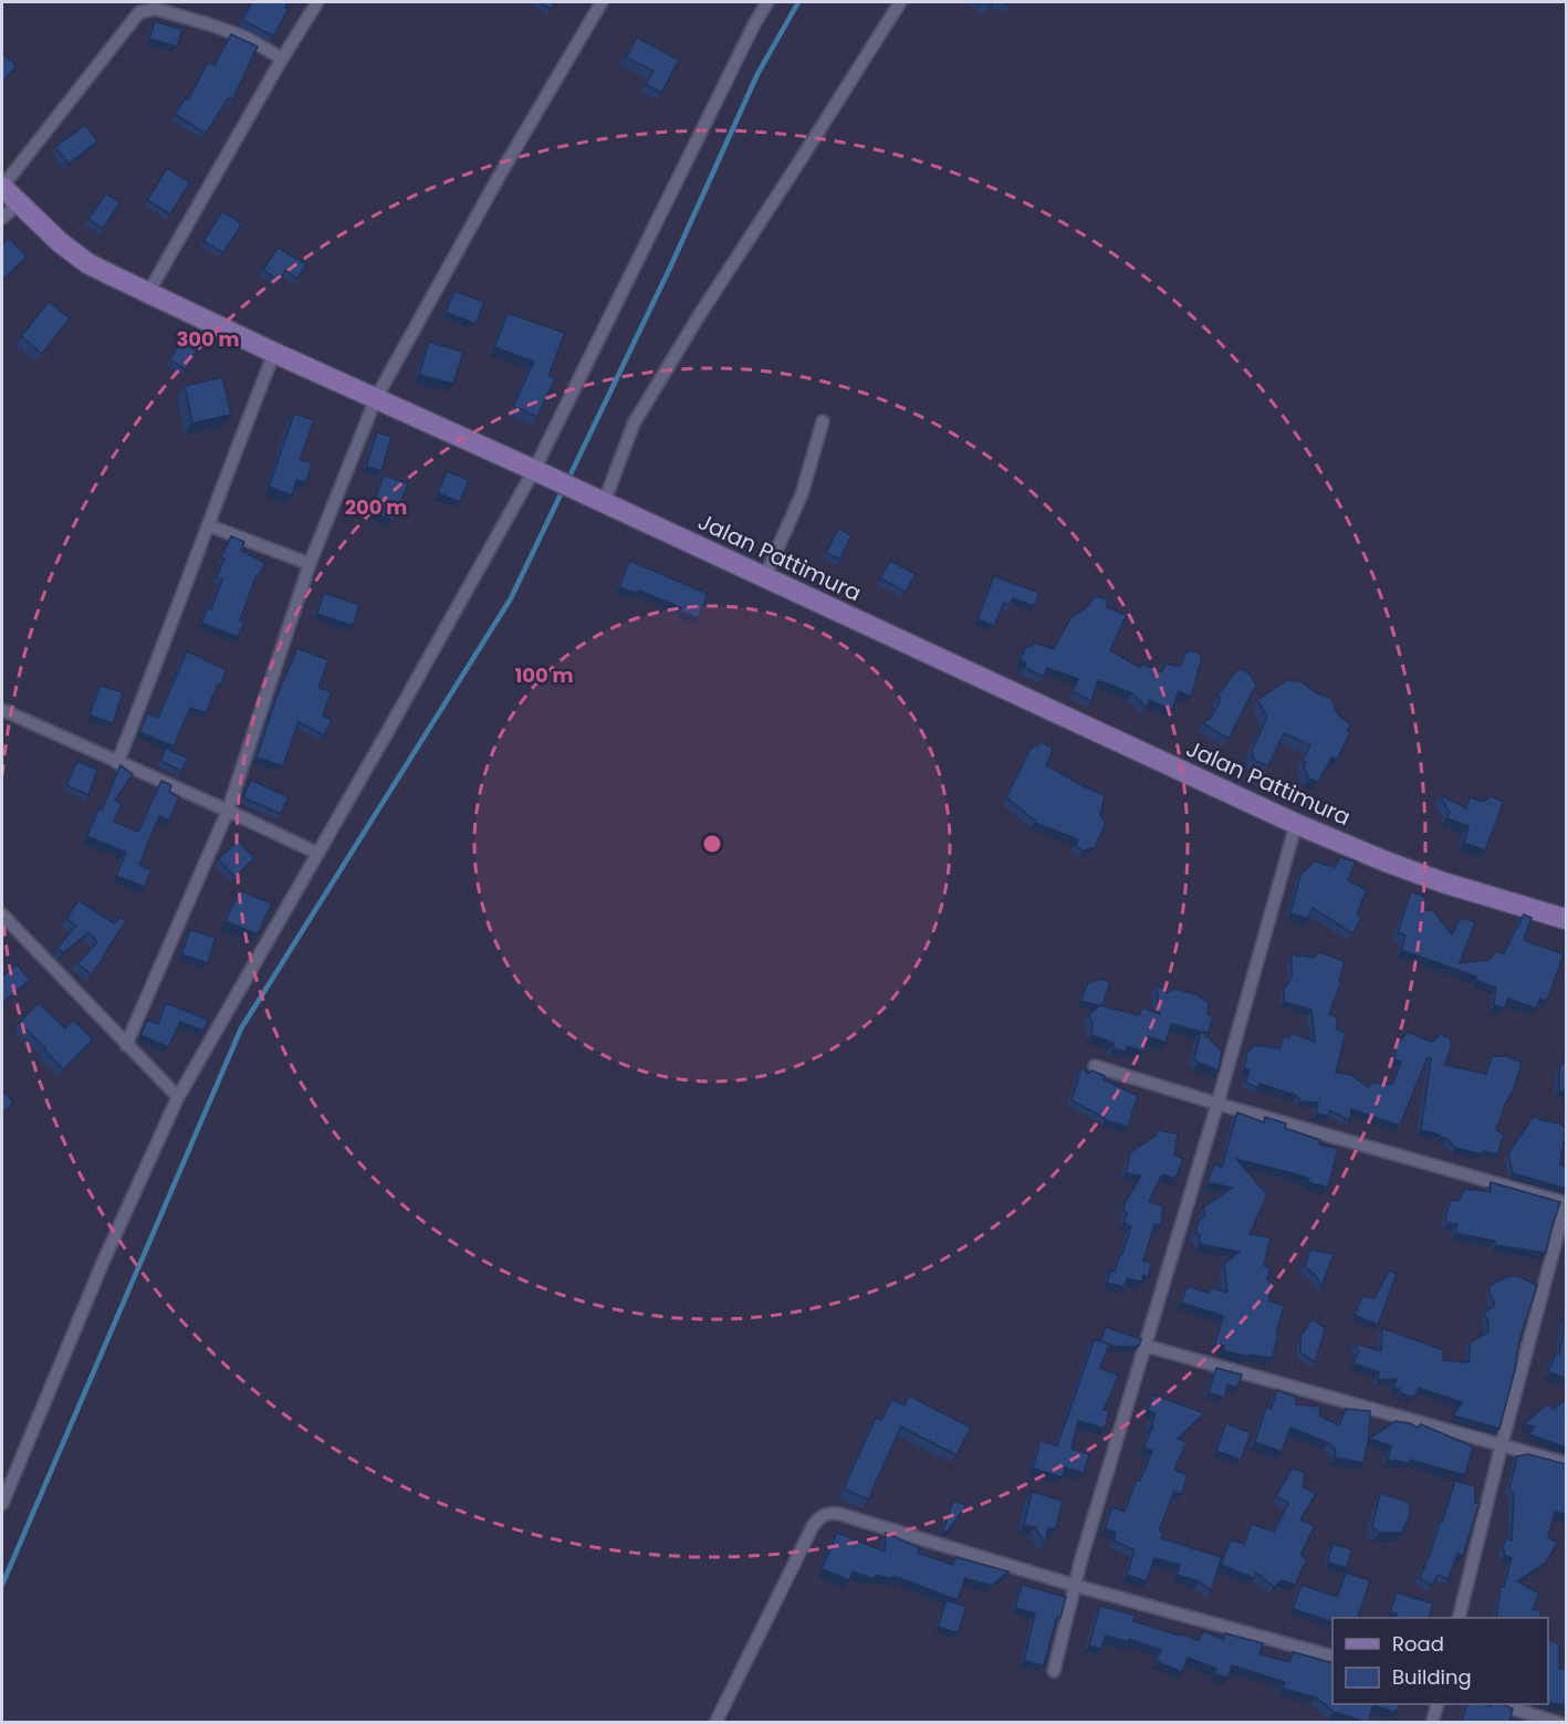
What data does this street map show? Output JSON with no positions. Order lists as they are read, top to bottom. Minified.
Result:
{"streets":{"main road":["Jalan Pattimura"]},"legend":["Road","Building"],"rings":["300 m","200 m","100 m"]}
